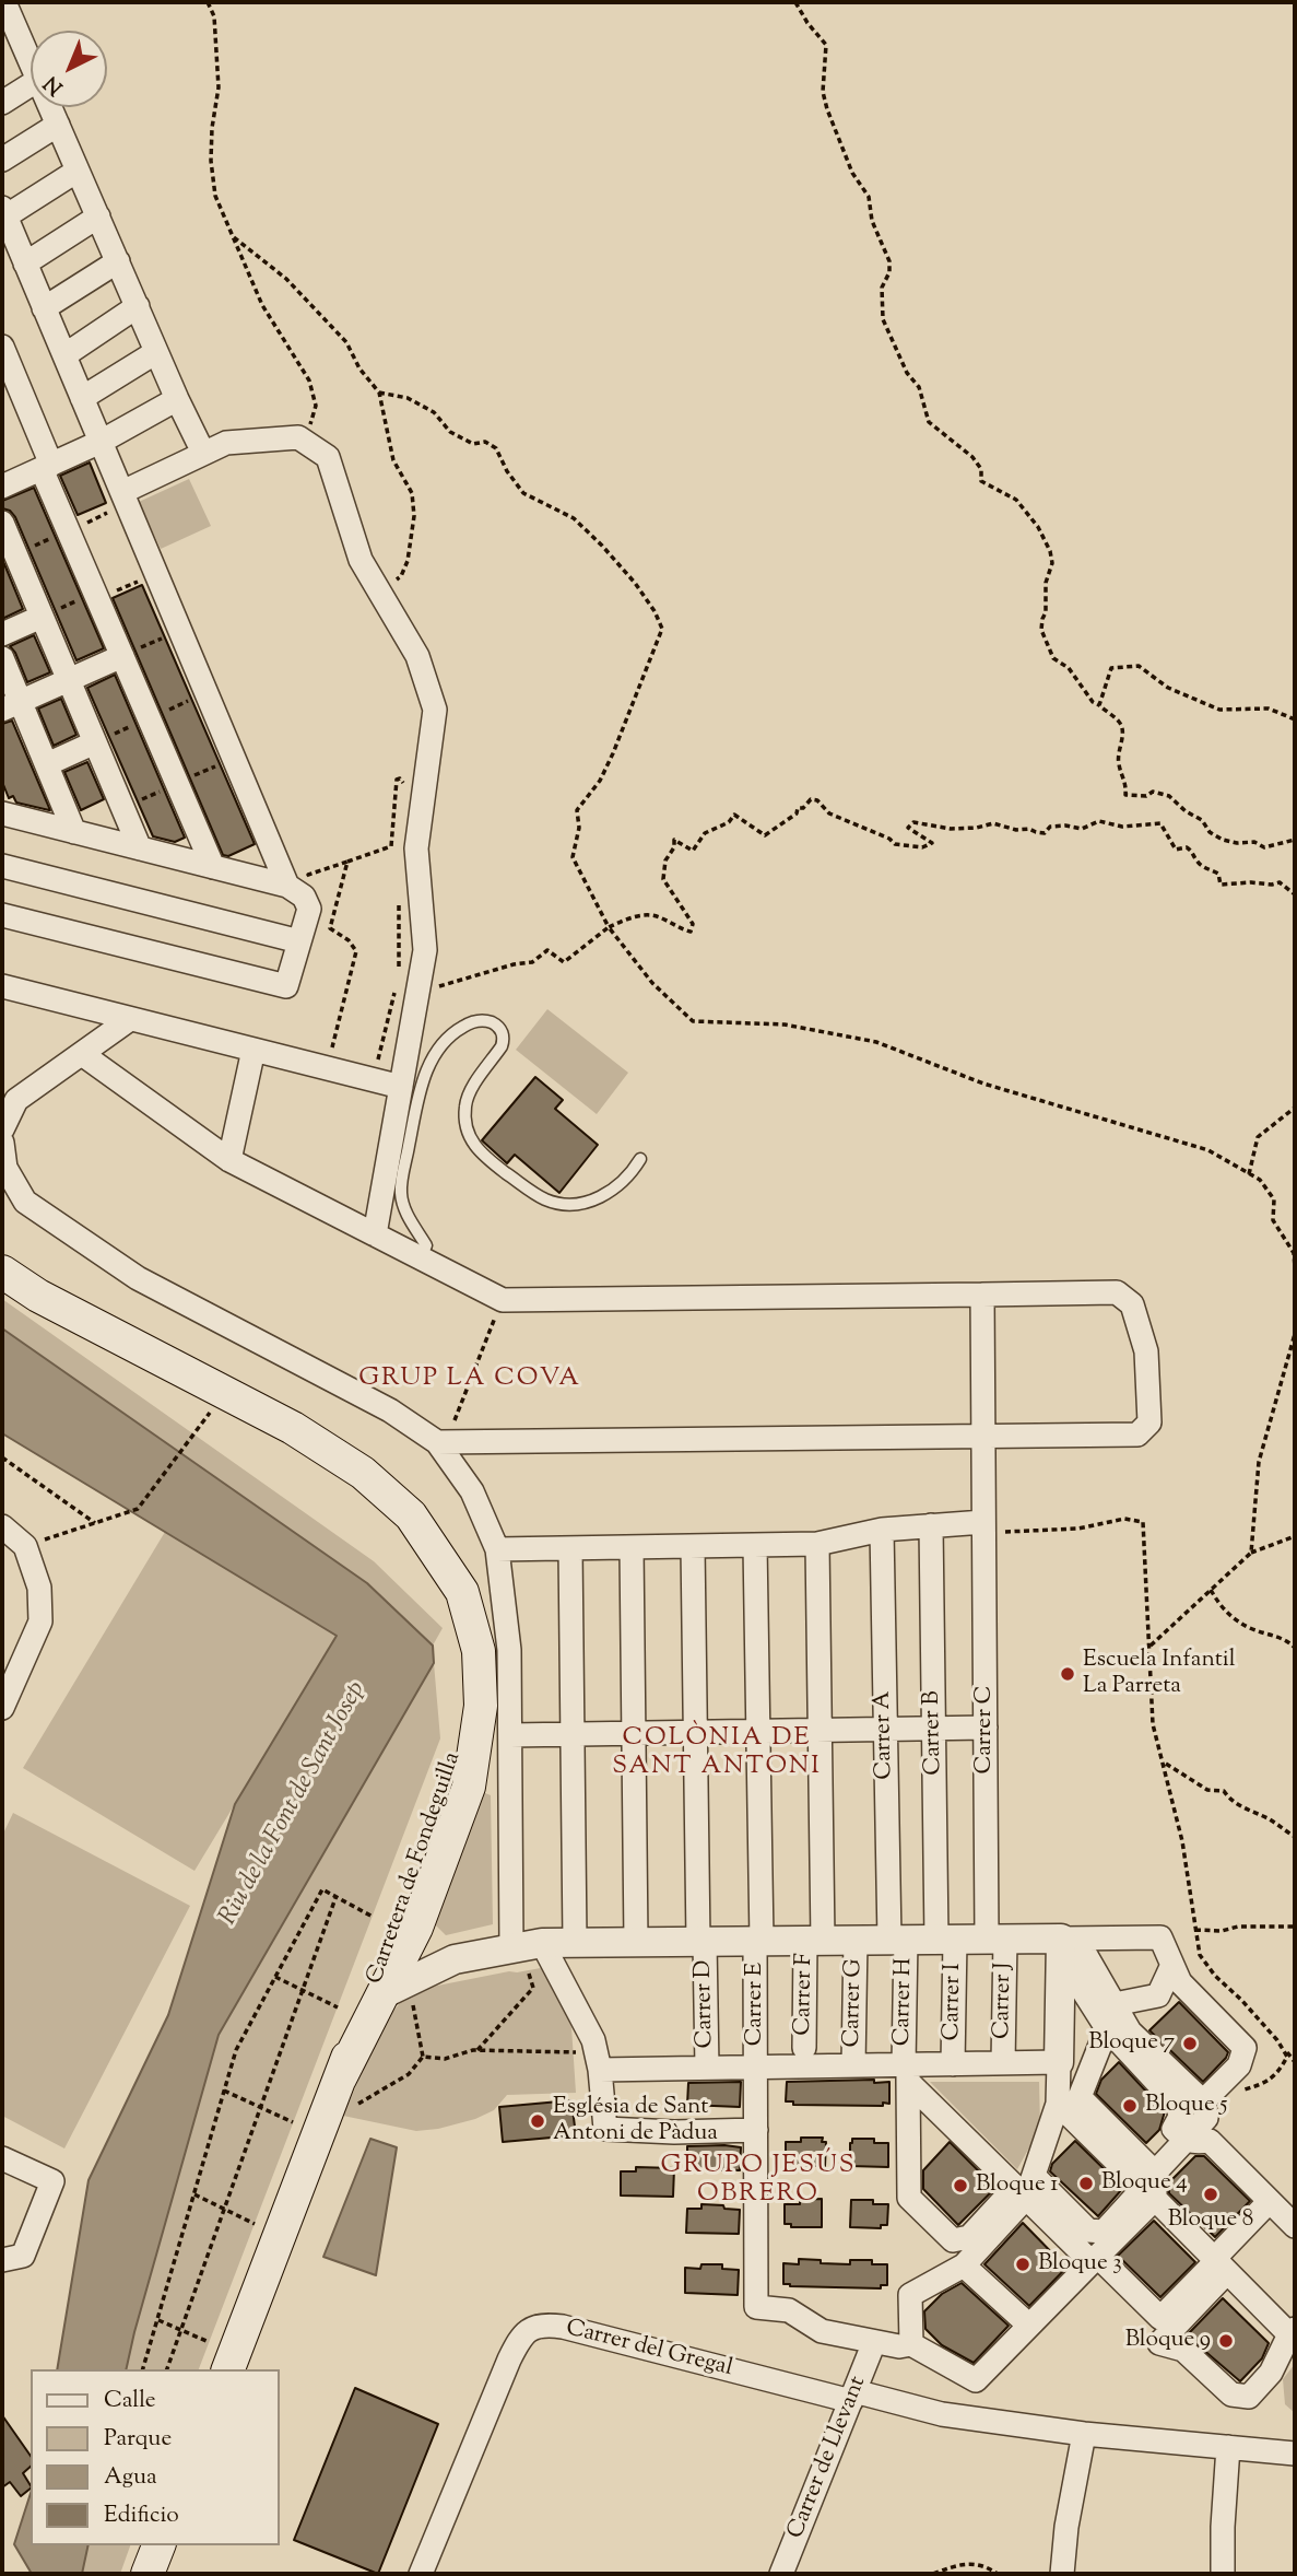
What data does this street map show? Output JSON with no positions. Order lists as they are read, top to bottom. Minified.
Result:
{"streets":{"main road":["Carretera de Fondeguilla"],"street":["Carrer C","Carrer B","Carrer A","Carrer F","Carrer J","Carrer H","Carrer I","Carrer G","Carrer D","Carrer E","Carrer del Gregal","Carrer de Llevant"]},"crossings":[["Carrer C","Carrer J"],["Carrer B","Carrer I"],["Carrer A","Carrer H"],["Carrer E","Carrer de Llevant"],["Carrer del Gregal","Carrer de Llevant"]],"districts":["GRUP LA COVA","COLÒNIA DE SANT ANTONI","GRUPO JESÚS OBRERO"],"water":["Riu de la Font de Sant Josep"],"places":["Escuela Infantil La Parreta","Bloque 7","Bloque 5","Església de Sant Antoni de Pàdua","Bloque 4","Bloque 1","Bloque 8","Bloque 3","Bloque 9"],"legend":["Calle","Parque","Agua","Edificio"],"north":"bottom left"}
